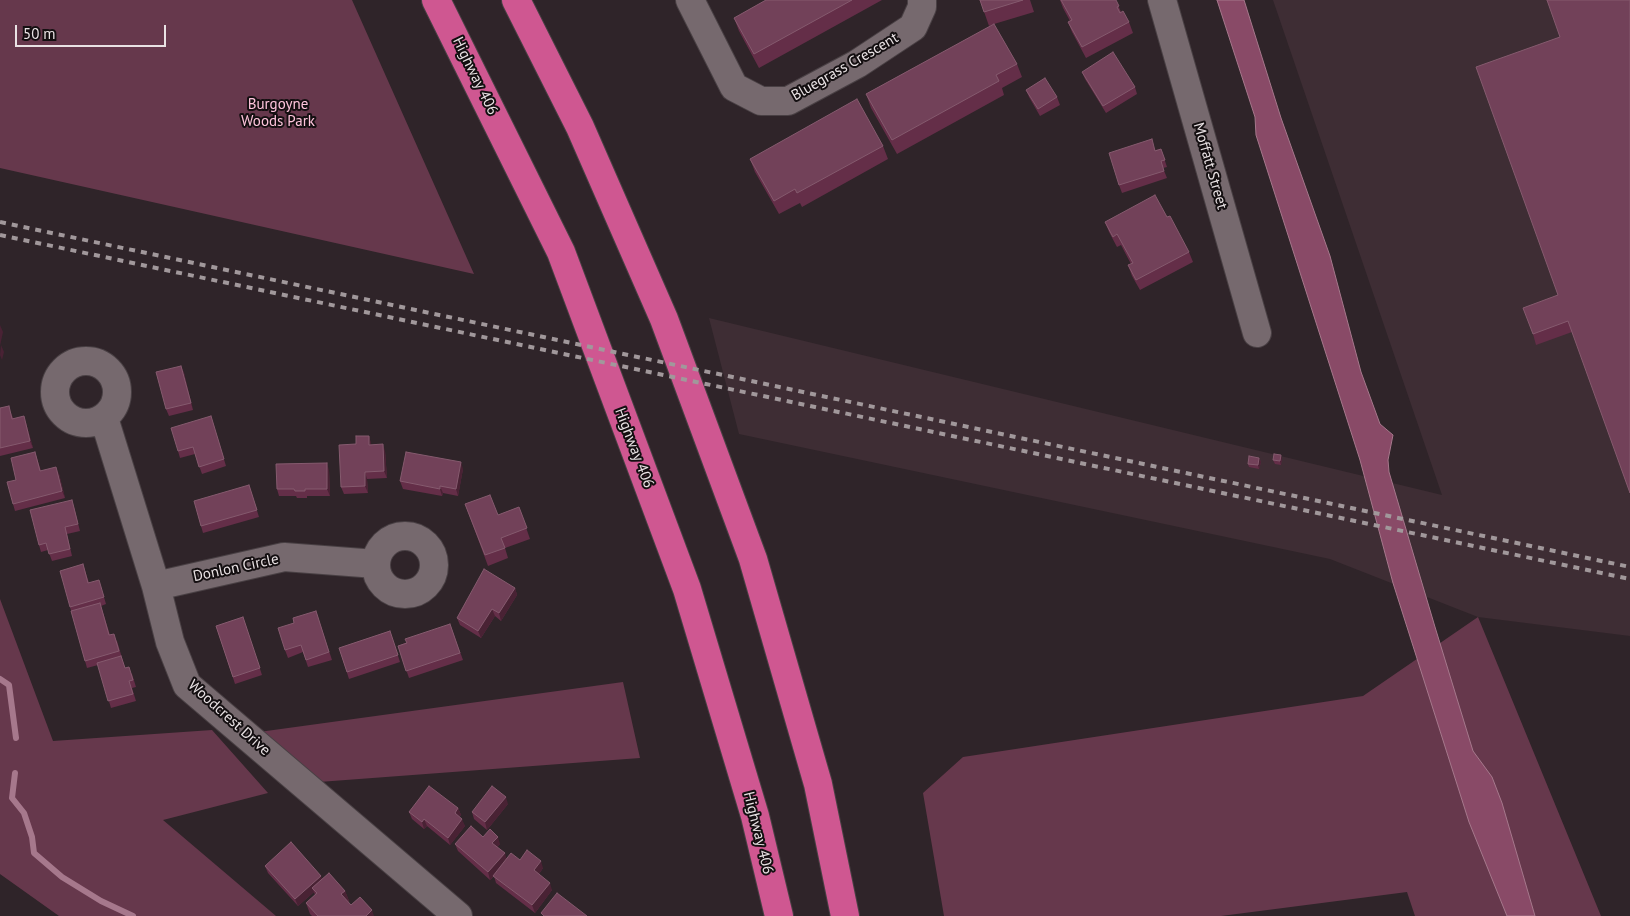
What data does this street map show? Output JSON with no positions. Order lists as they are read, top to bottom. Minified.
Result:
{"streets":{"highway":["Highway 406"],"street":["Bluegrass Crescent","Moffatt Street","Donlon Circle","Woodcrest Drive"]},"crossings":[["Donlon Circle","Woodcrest Drive"]],"parks":["Burgoyne Woods Park"],"scale_bar":"50 m"}
